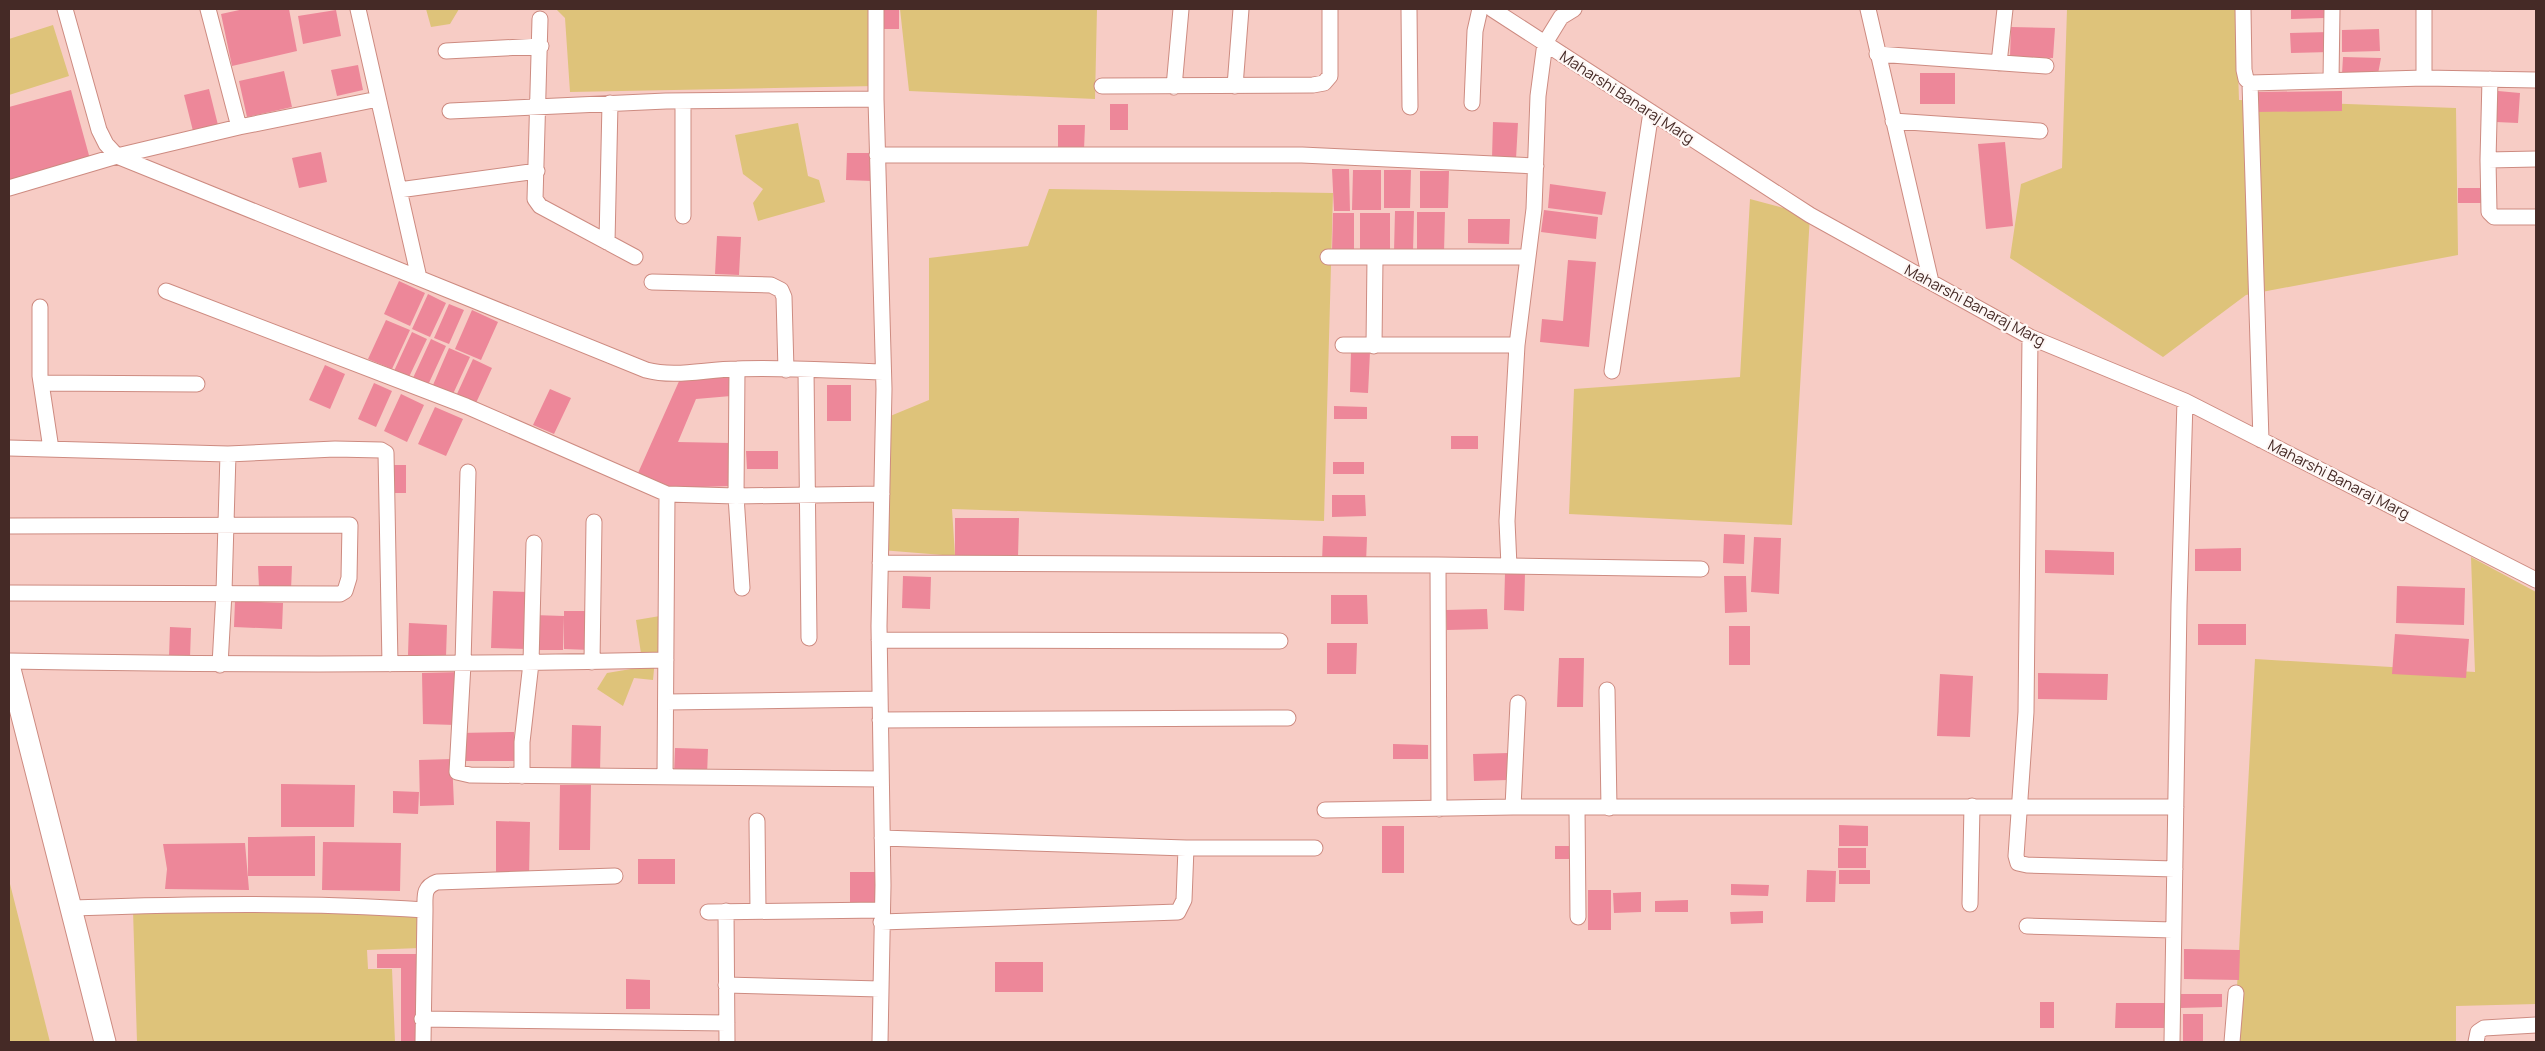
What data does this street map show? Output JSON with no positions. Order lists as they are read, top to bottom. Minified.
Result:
{"streets":{"street":["Maharshi Banaraj Marg"]}}
